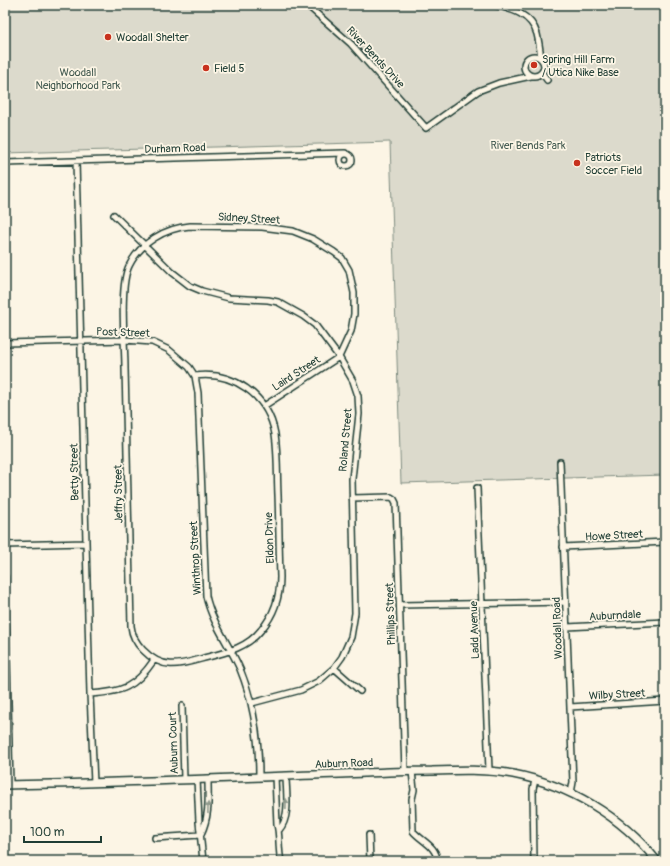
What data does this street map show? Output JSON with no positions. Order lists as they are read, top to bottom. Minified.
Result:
{"streets":{"main road":["Auburn Road"],"street":["River Bends Drive","Durham Road","Sidney Street","Post Street","Laird Street","Roland Street","Betty Street","Jeffry Street","Howe Street","Eldon Drive","Winthrop Street","Phillips Street","Auburndale","Woodall Road","Ladd Avenue","Wilby Street","Auburn Court"]},"crossings":[["Durham Road","Betty Street"],["Sidney Street","Laird Street"],["Sidney Street","Roland Street"],["Sidney Street","Jeffry Street"],["Post Street","Betty Street"],["Post Street","Jeffry Street"],["Post Street","Winthrop Street"],["Laird Street","Roland Street"],["Laird Street","Eldon Drive"],["Roland Street","Jeffry Street"],["Roland Street","Winthrop Street"],["Roland Street","Phillips Street"],["Betty Street","Auburn Road"],["Howe Street","Woodall Road"],["Eldon Drive","Winthrop Street"],["Winthrop Street","Auburn Road"],["Phillips Street","Auburn Road"],["Auburndale","Woodall Road"],["Woodall Road","Wilby Street"],["Woodall Road","Auburn Road"],["Ladd Avenue","Auburn Road"],["Auburn Court","Auburn Road"]],"parks":["Woodall Neighborhood Park","River Bends Park"],"places":["Woodall Shelter","Spring Hill Farm / Utica Nike Base","Field 5","Patriots Soccer Field"],"scale_bar":"100 m"}
